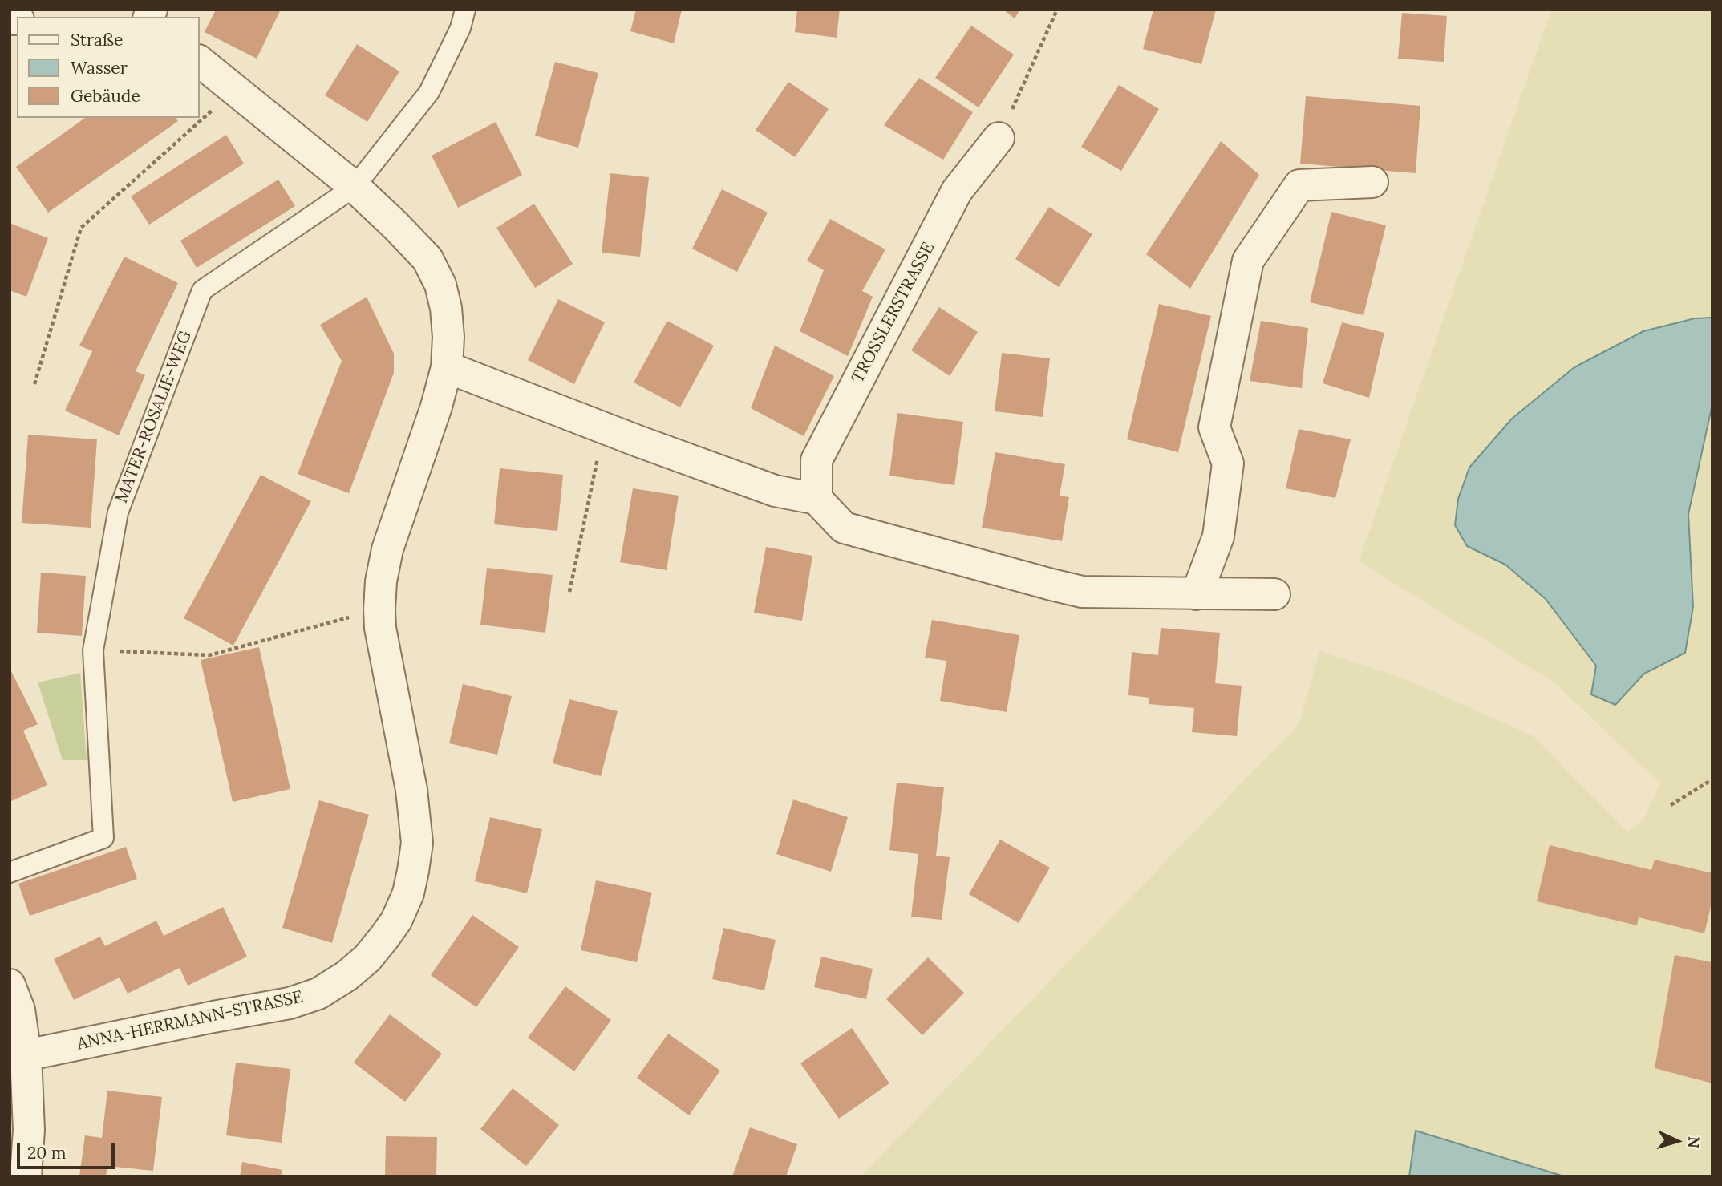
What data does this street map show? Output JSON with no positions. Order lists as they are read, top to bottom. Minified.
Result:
{"streets":{"street":["TROSSLERSTRASSE","ANNA-HERRMANN-STRASSE"],"lane":["MATER-ROSALIE-WEG"]},"crossings":[["MATER-ROSALIE-WEG","ANNA-HERRMANN-STRASSE"]],"legend":["Straße","Wasser","Gebäude"],"scale_bar":"20 m","north":"right"}
